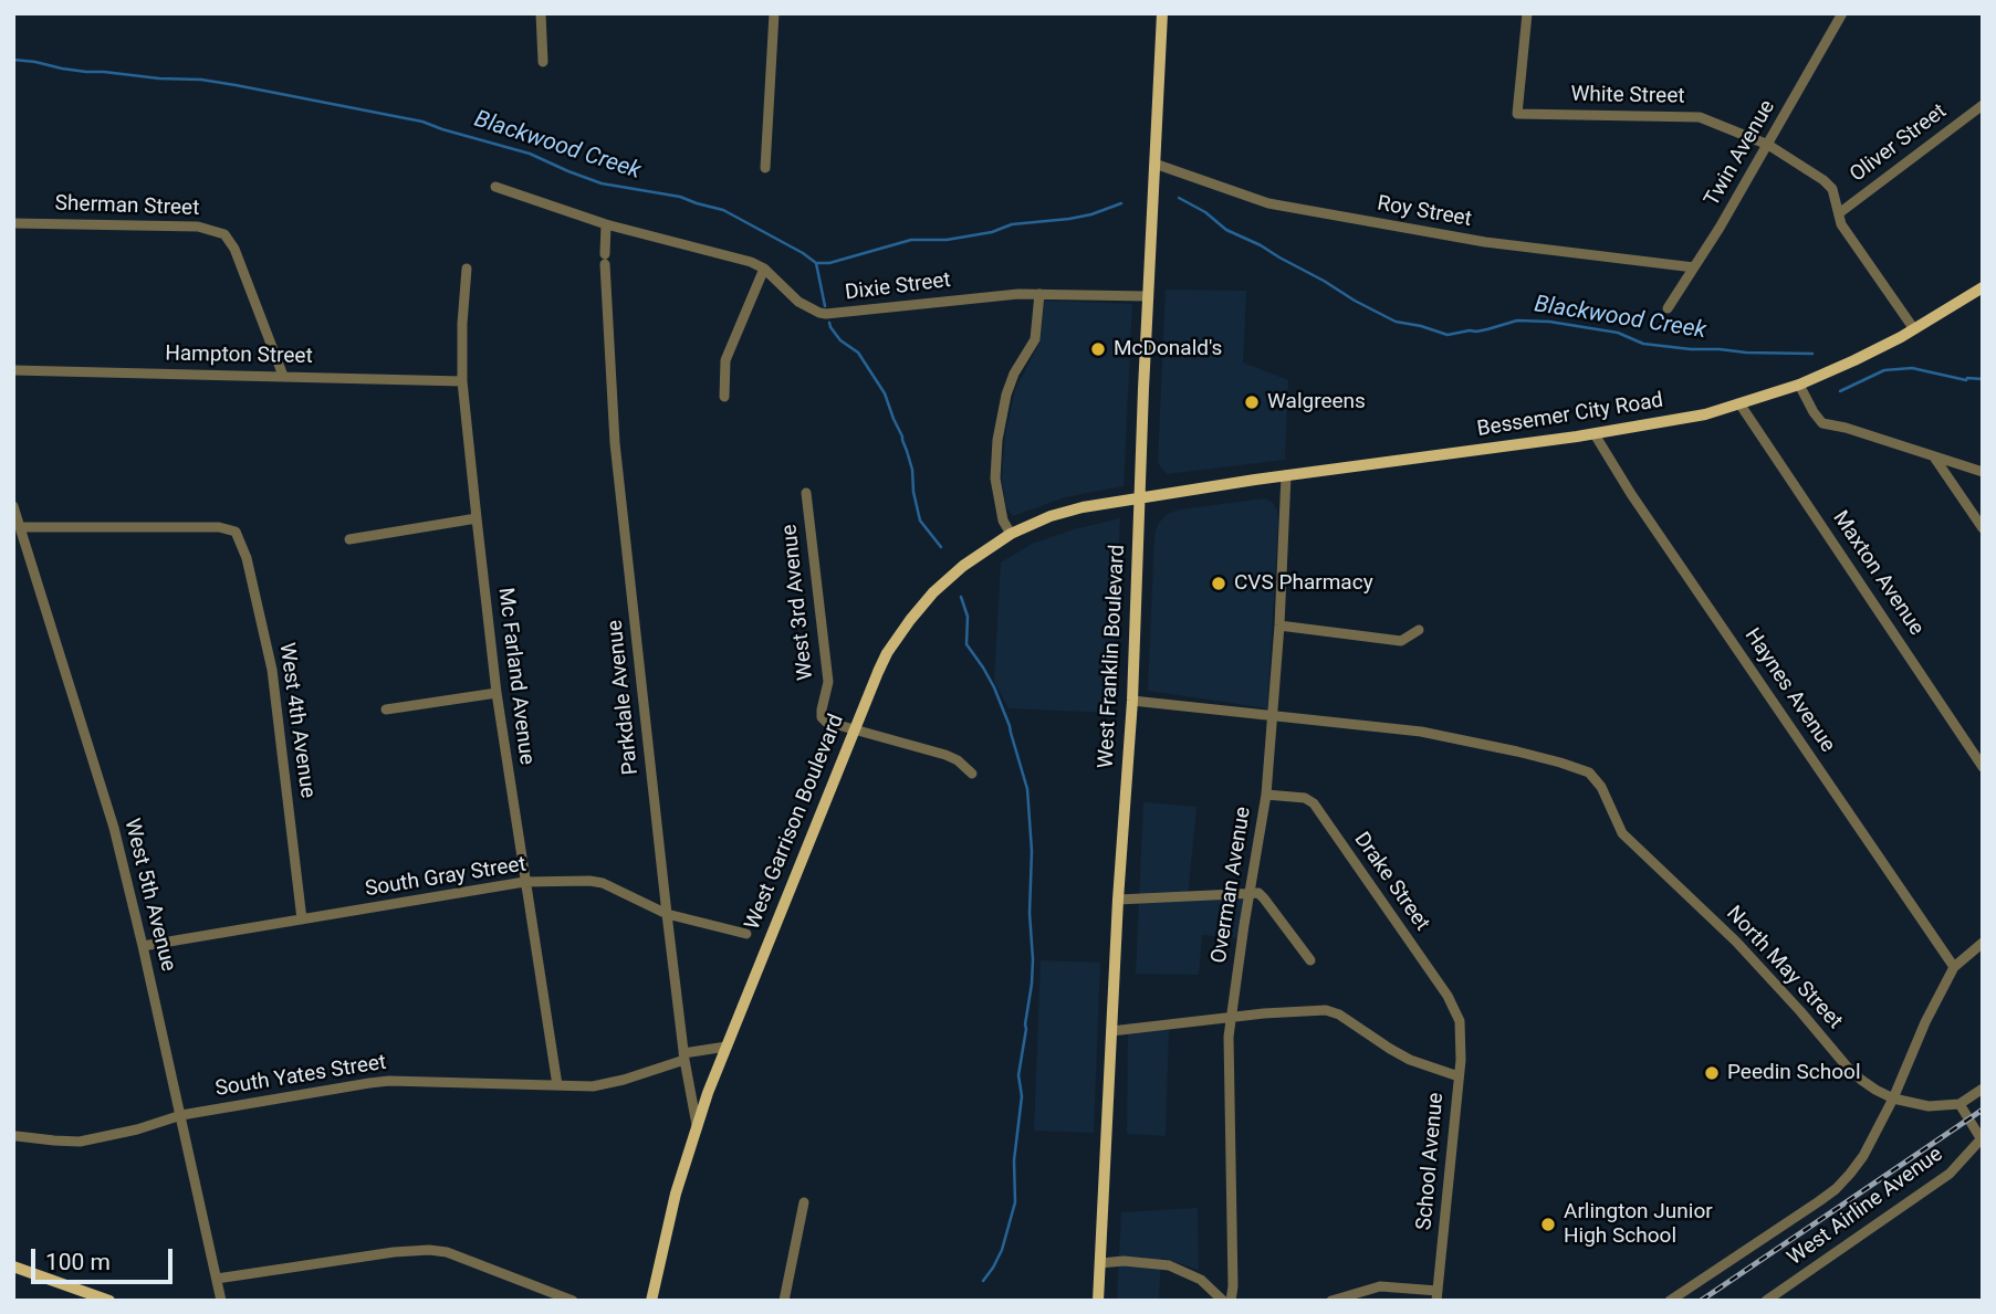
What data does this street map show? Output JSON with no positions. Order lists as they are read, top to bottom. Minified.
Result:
{"streets":{"main road":["Bessemer City Road","West Franklin Boulevard","West Garrison Boulevard"],"street":["White Street","Oliver Street","Twin Avenue","Sherman Street","Roy Street","Dixie Street","Hampton Street","Maxton Avenue","West 3rd Avenue","Mc Farland Avenue","Haynes Avenue","Parkdale Avenue","West 4th Avenue","South Gray Street","Drake Street","Overman Avenue","West 5th Avenue","North May Street","South Yates Street","School Avenue","West Airline Avenue"]},"crossings":[["White Street","Oliver Street"],["White Street","Twin Avenue"],["White Street","Bessemer City Road"],["Twin Avenue","Roy Street"],["Sherman Street","Hampton Street"],["Roy Street","West Franklin Boulevard"],["Dixie Street","West Franklin Boulevard"],["Dixie Street","Parkdale Avenue"],["Hampton Street","Mc Farland Avenue"],["Bessemer City Road","Maxton Avenue"],["Bessemer City Road","West Franklin Boulevard"],["Bessemer City Road","Haynes Avenue"],["Bessemer City Road","West Garrison Boulevard"],["Bessemer City Road","Overman Avenue"],["West 3rd Avenue","West Garrison Boulevard"],["West Franklin Boulevard","West Garrison Boulevard"],["Mc Farland Avenue","South Gray Street"],["Mc Farland Avenue","South Yates Street"],["Parkdale Avenue","West Garrison Boulevard"],["Parkdale Avenue","South Gray Street"],["Parkdale Avenue","South Yates Street"],["West 4th Avenue","South Gray Street"],["West 4th Avenue","West 5th Avenue"],["West Garrison Boulevard","South Yates Street"],["South Gray Street","West 5th Avenue"],["Drake Street","Overman Avenue"],["Drake Street","School Avenue"],["Overman Avenue","North May Street"],["West 5th Avenue","South Yates Street"]],"water":["Blackwood Creek"],"places":["McDonald's","Walgreens","CVS Pharmacy","Peedin School","Arlington Junior High School"],"scale_bar":"100 m"}
